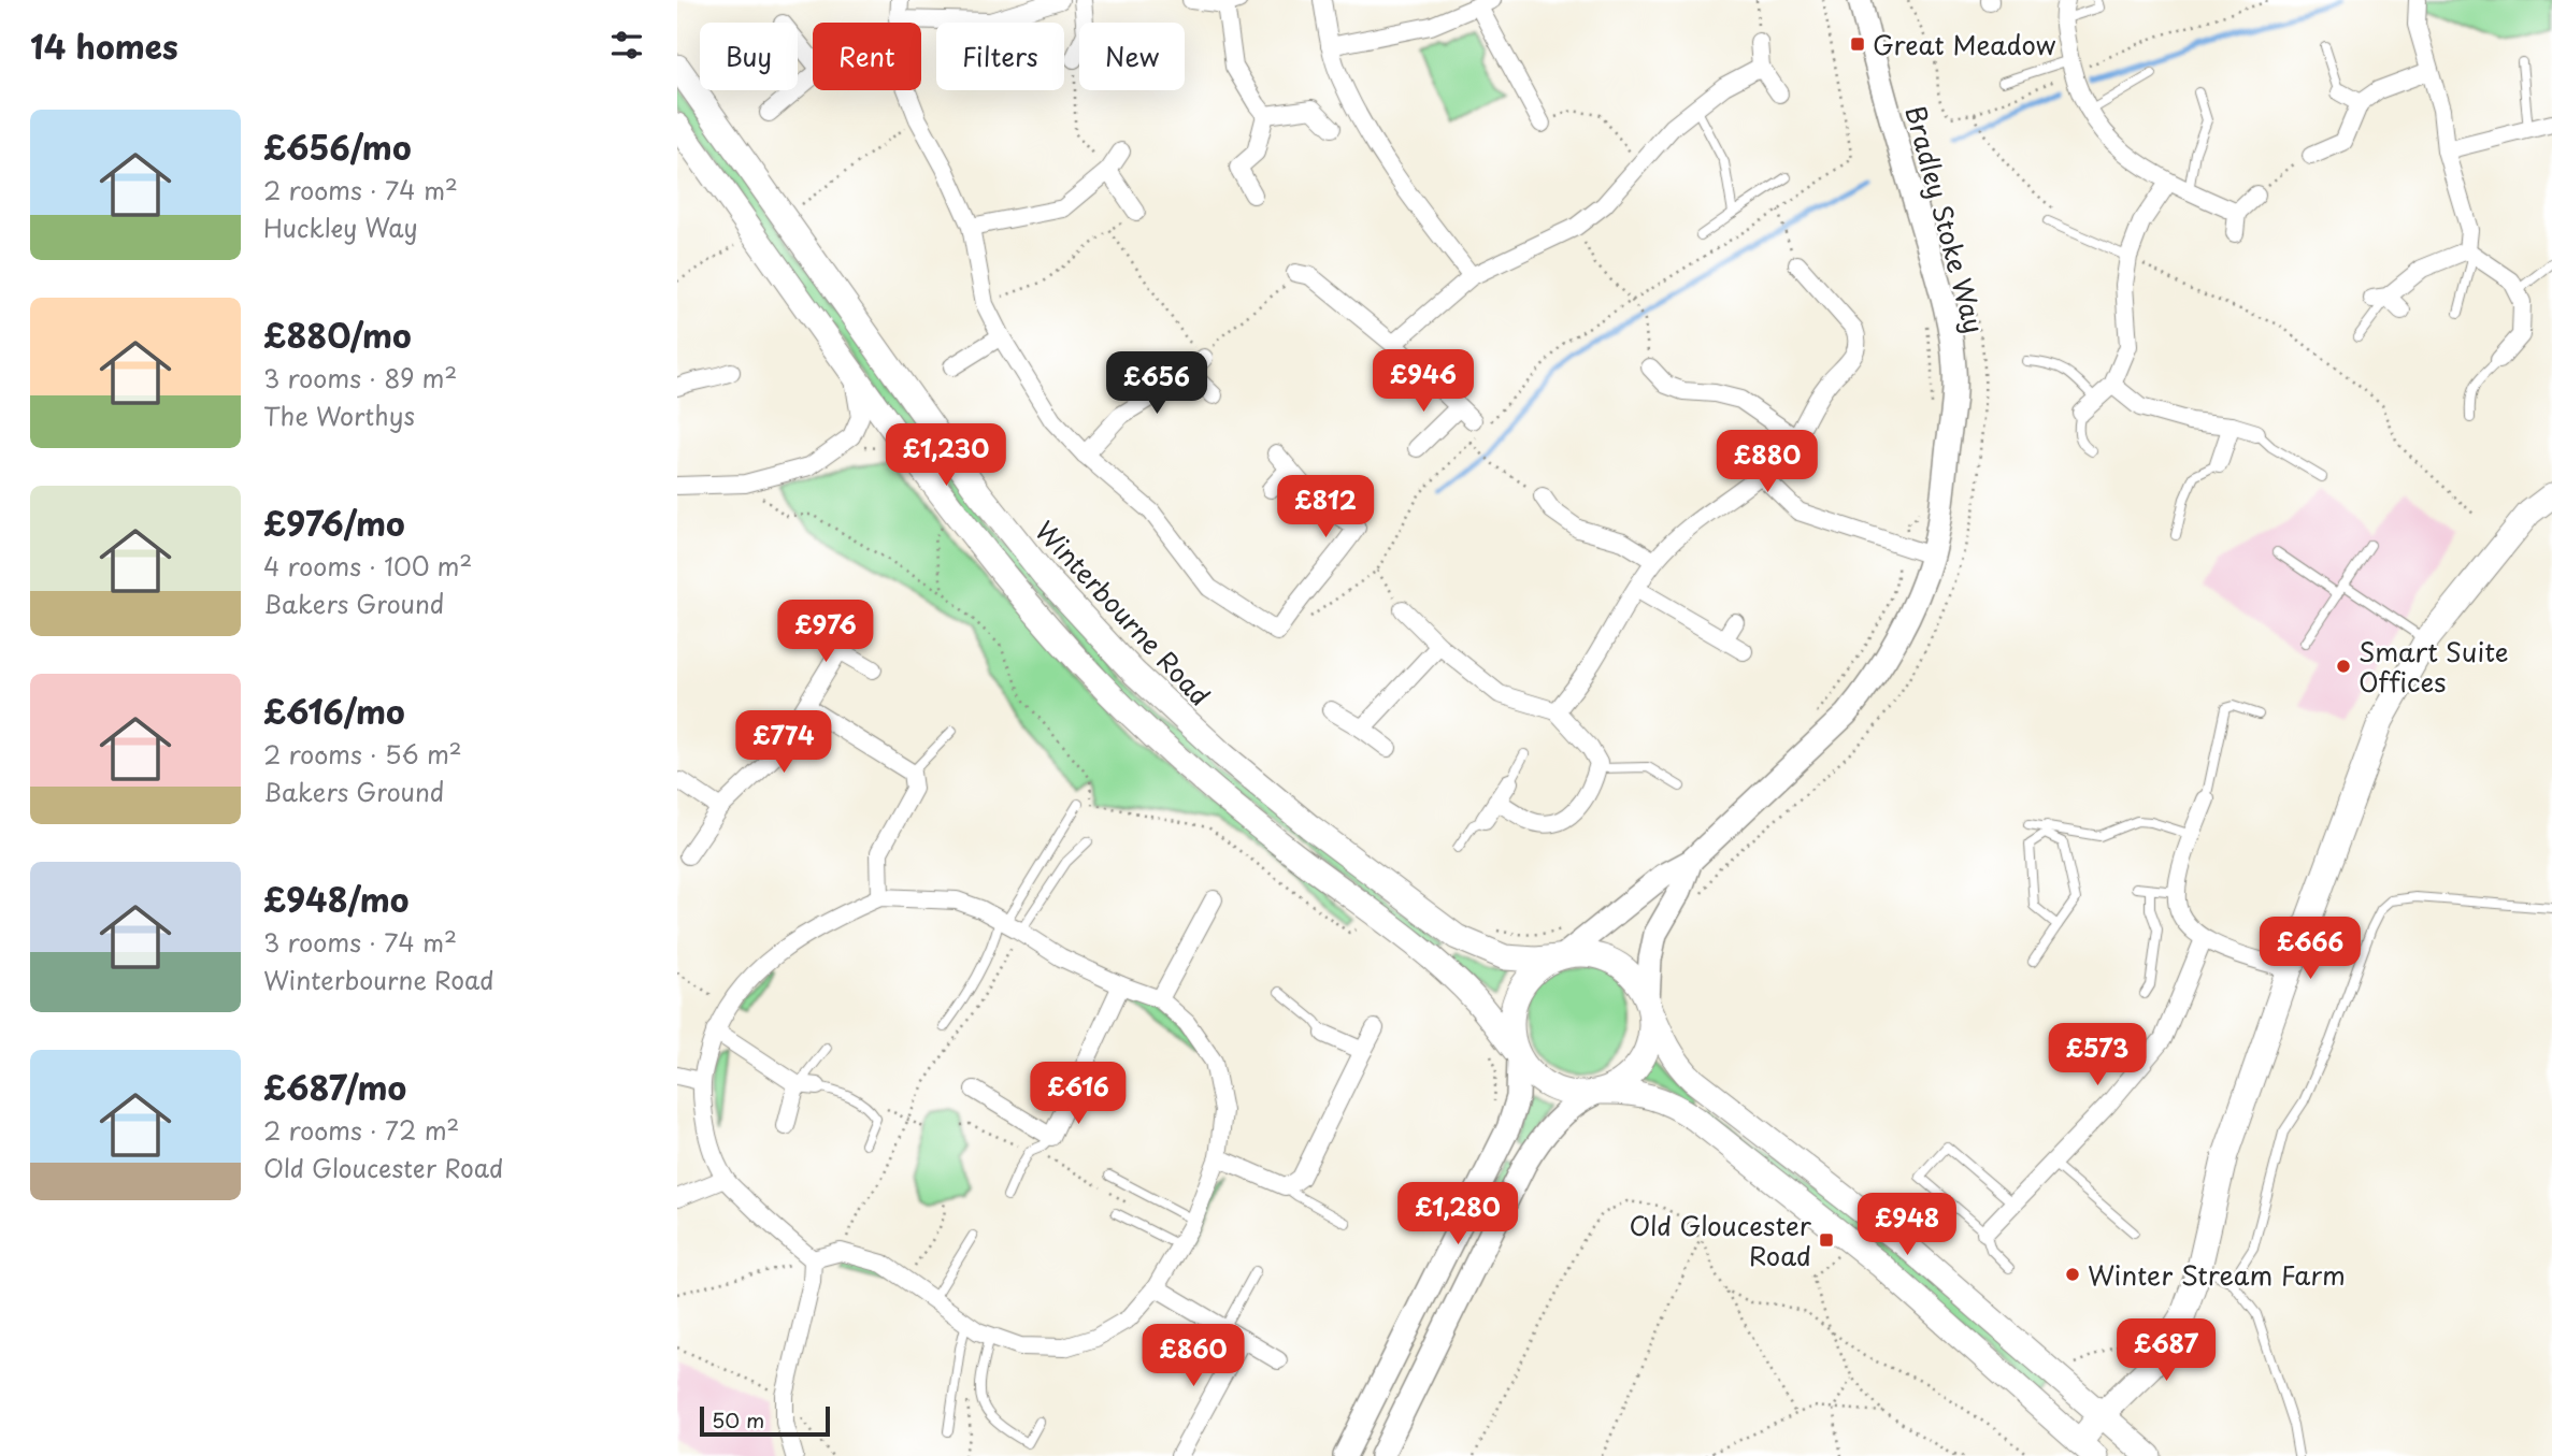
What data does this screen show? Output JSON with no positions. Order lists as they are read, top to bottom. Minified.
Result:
{"streets":{"main road":["Winterbourne Road"],"street":["Bradley Stoke Way"]},"crossings":[["Bradley Stoke Way","Winterbourne Road"]],"places":{"transit":["Great Meadow","Old Gloucester Road"],"other":["Smart Suite Offices","Winter Stream Farm"]},"scale_bar":"50 m","page":{"heading":"14 homes","chip":["Buy","Rent","Filters","New"],"list":[{"name":"£656/mo","note":"2 rooms · 74 m² · Huckley Way"},{"name":"£880/mo","note":"3 rooms · 89 m² · The Worthys"},{"name":"£976/mo","note":"4 rooms · 100 m² · Bakers Ground"},{"name":"£616/mo","note":"2 rooms · 56 m² · Bakers Ground"},{"name":"£948/mo","note":"3 rooms · 74 m² · Winterbourne Road"},{"name":"£687/mo","note":"2 rooms · 72 m² · Old Gloucester Road"}],"price":["£946","£656","£1,230","£880","£812","£976","£774","£666","£573","£616","£1,280","£948","£687","£860"],"scale":"50 m"}}
